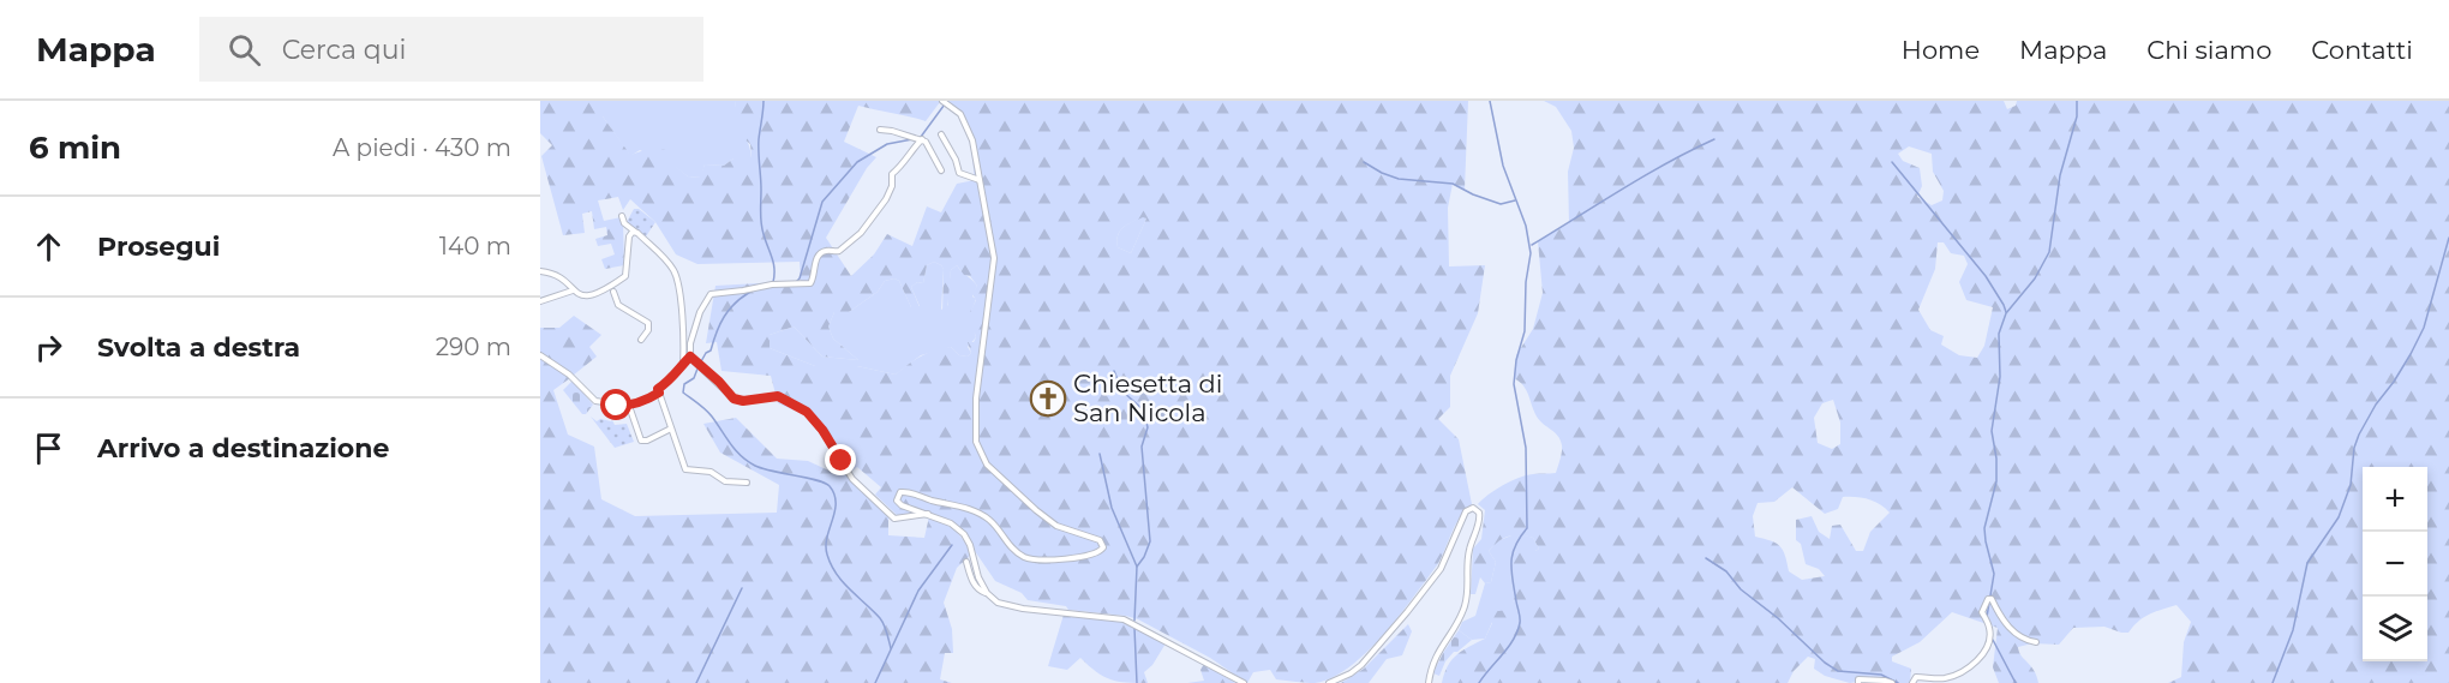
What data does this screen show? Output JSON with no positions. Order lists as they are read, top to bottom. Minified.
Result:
{"places":{"church":["Chiesetta di San Nicola"]},"page":{"header":"Mappa","search":"Cerca qui","nav":["Home","Mappa","Chi siamo","Contatti"],"heading":["6 min","A piedi · 430 m"],"list":[["Prosegui","140 m"],["Svolta a destra","290 m"],"Arrivo a destinazione"],"map_buttons":["+","−"]}}
